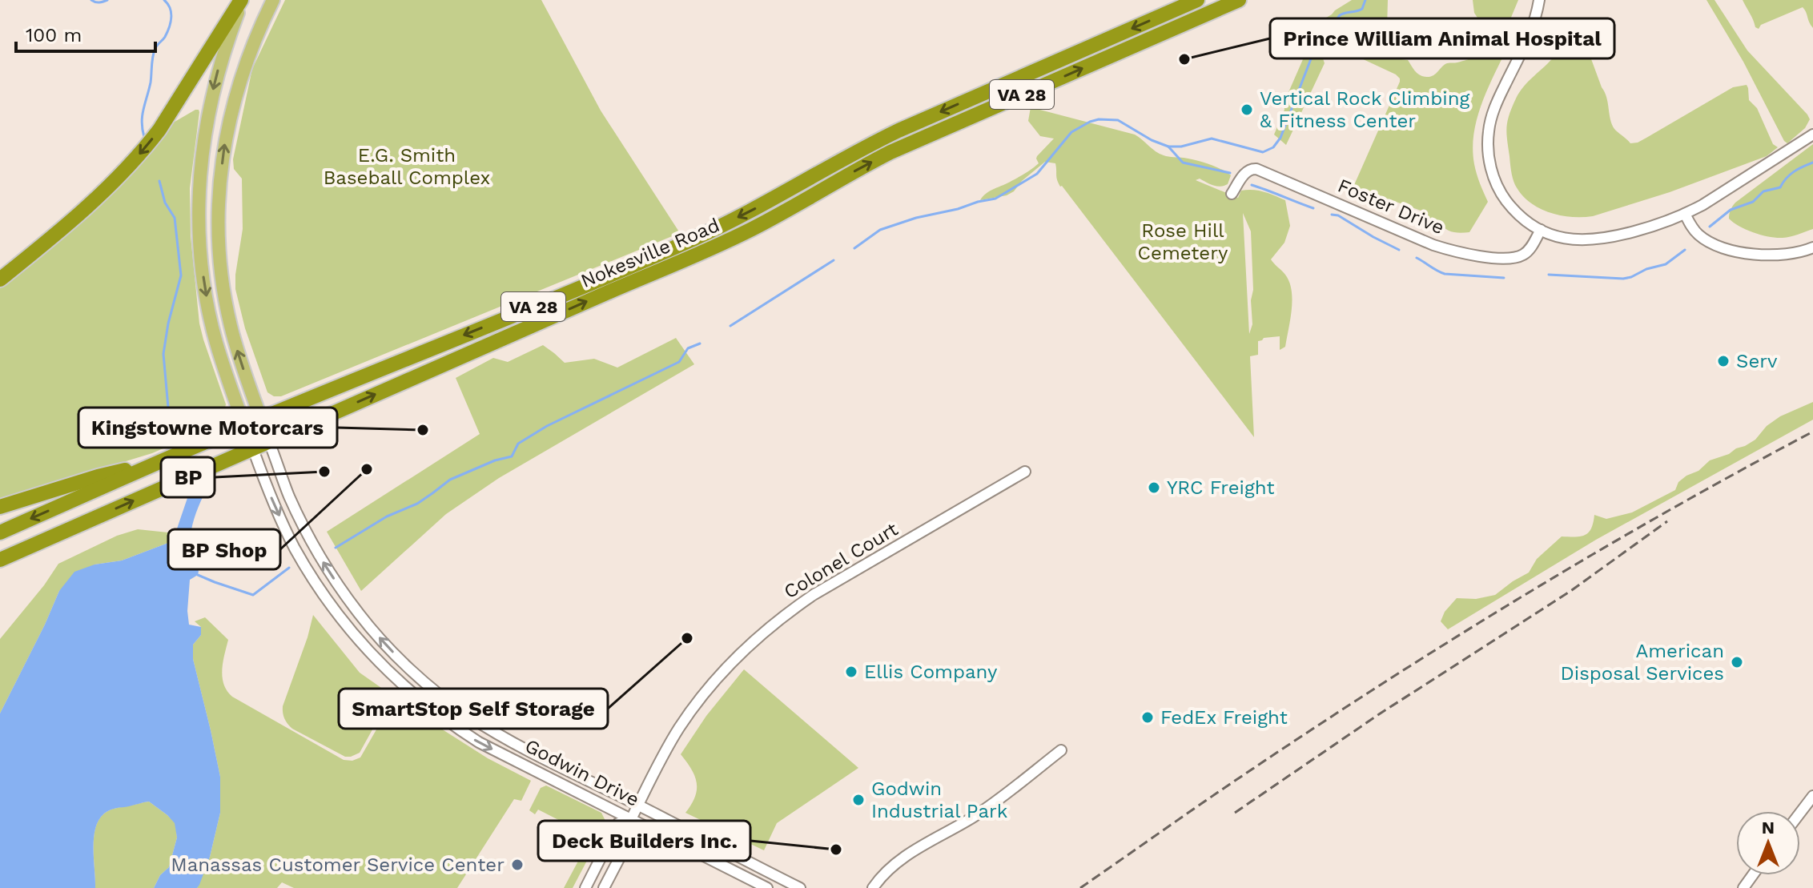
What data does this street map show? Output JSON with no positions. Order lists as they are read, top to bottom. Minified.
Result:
{"streets":{"highway":["VA 28","Nokesville Road"],"main road":["Godwin Drive"],"street":["Foster Drive","Colonel Court"]},"crossings":[["Nokesville Road","Godwin Drive"],["Colonel Court","Godwin Drive"]],"parks":["E.G. Smith Baseball Complex","Rose Hill Cemetery"],"places":["Prince William Animal Hospital","Vertical Rock Climbing & Fitness Center","Serv","Kingstowne Motorcars","BP Shop","BP","YRC Freight","SmartStop Self Storage","American Disposal Services","Ellis Company","FedEx Freight","Godwin Industrial Park","Deck Builders Inc.","Manassas Customer Service Center"],"scale_bar":"100 m","north":"top"}
